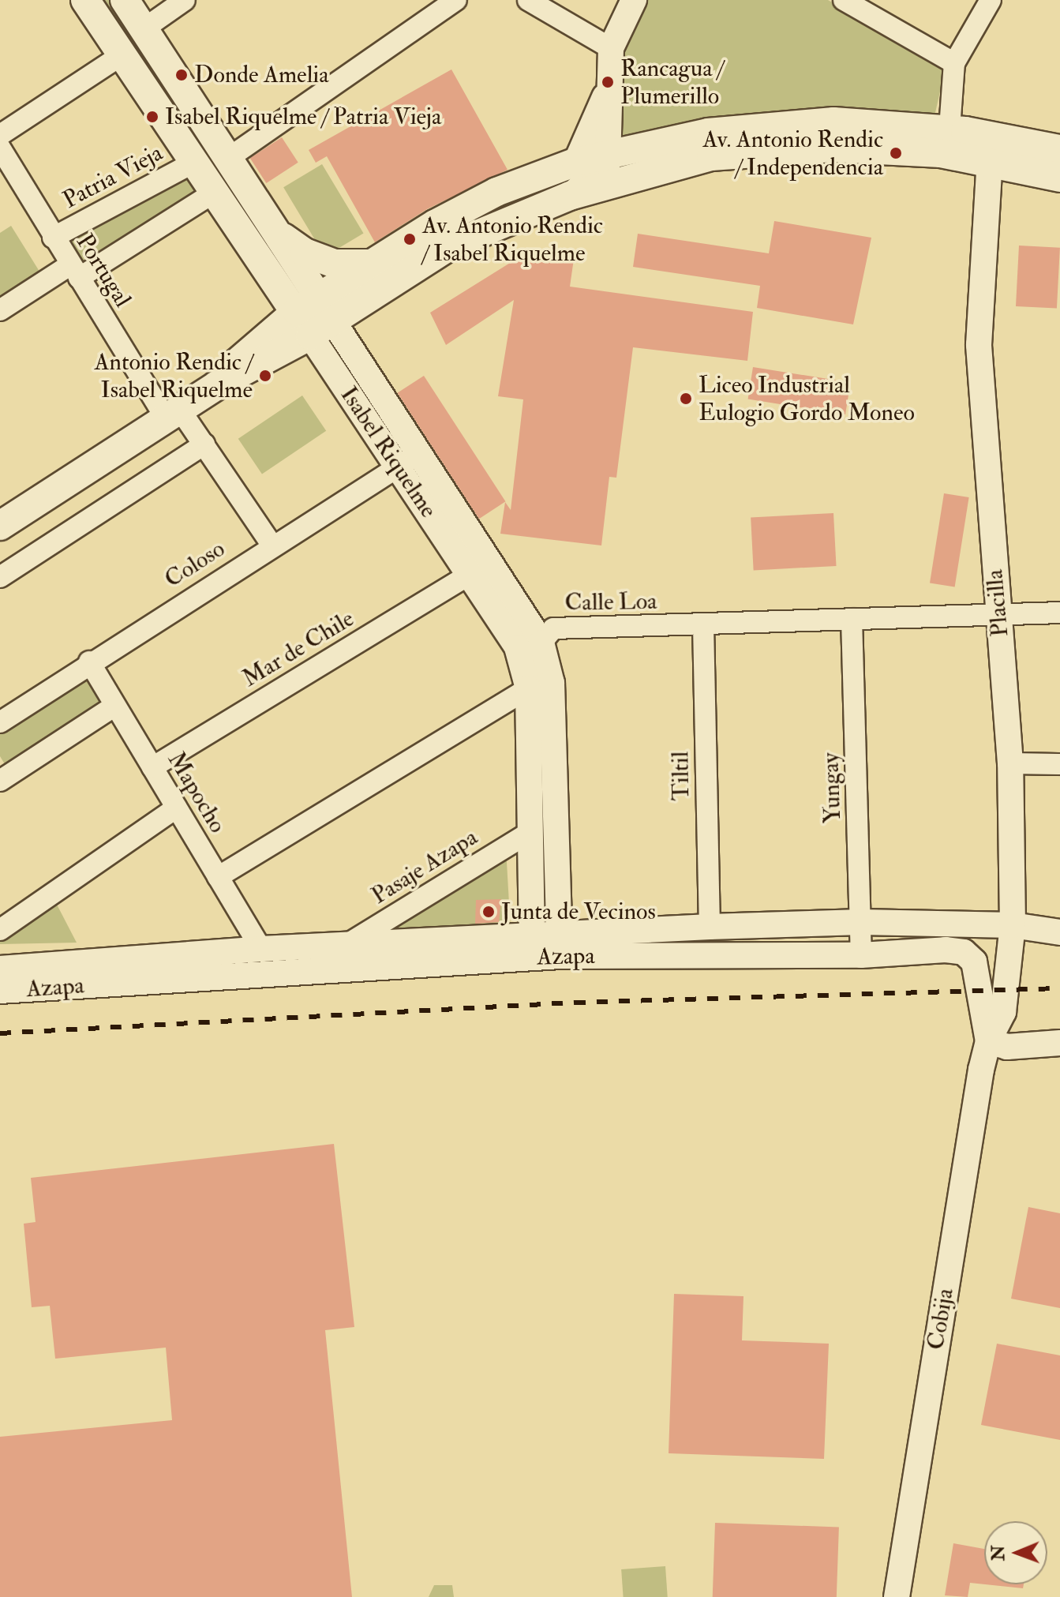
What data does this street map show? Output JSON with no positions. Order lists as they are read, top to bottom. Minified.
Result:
{"streets":{"main road":["Isabel Riquelme"],"street":["Patria Vieja","Portugal","Coloso","Calle Loa","Placilla","Mar de Chile","Tiltil","Yungay","Mapocho","Pasaje Azapa","Azapa","Cobija"]},"crossings":[["Patria Vieja","Portugal"],["Patria Vieja","Isabel Riquelme"],["Portugal","Coloso"],["Isabel Riquelme","Coloso"],["Isabel Riquelme","Calle Loa"],["Isabel Riquelme","Mar de Chile"],["Isabel Riquelme","Pasaje Azapa"],["Isabel Riquelme","Azapa"],["Coloso","Mapocho"],["Calle Loa","Placilla"],["Calle Loa","Tiltil"],["Calle Loa","Yungay"],["Placilla","Azapa"],["Placilla","Cobija"],["Mar de Chile","Mapocho"],["Tiltil","Azapa"],["Yungay","Azapa"],["Mapocho","Azapa"],["Pasaje Azapa","Azapa"],["Azapa","Cobija"]],"places":["Donde Amelia","Rancagua / Plumerillo","Isabel Riquelme / Patria Vieja","Av. Antonio Rendic / Independencia","Av. Antonio Rendic / Isabel Riquelme","Antonio Rendic / Isabel Riquelme","Liceo Industrial Eulogio Gordo Moneo","Junta de Vecinos"],"north":"left"}
